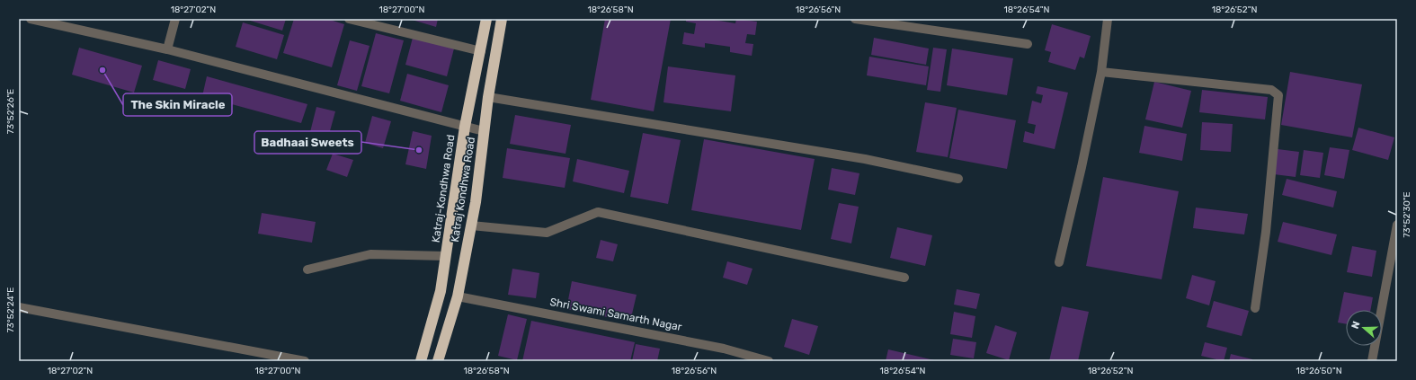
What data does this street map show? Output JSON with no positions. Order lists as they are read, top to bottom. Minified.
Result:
{"streets":{"highway":["Katraj-Kondhwa Road","Katraj Kondhwa Road"],"street":["Shri Swami Samarth Nagar"]},"crossings":[["Katraj Kondhwa Road","Shri Swami Samarth Nagar"]],"places":["The Skin Miracle","Badhaai Sweets"],"north":"left","coordinates":["18°27'02\"N","18°27'00\"N","18°26'58\"N","18°26'56\"N","18°26'54\"N","18°26'52\"N","73°52'26\"E","73°52'30\"E","73°52'24\"E","18°26'50\"N"]}
